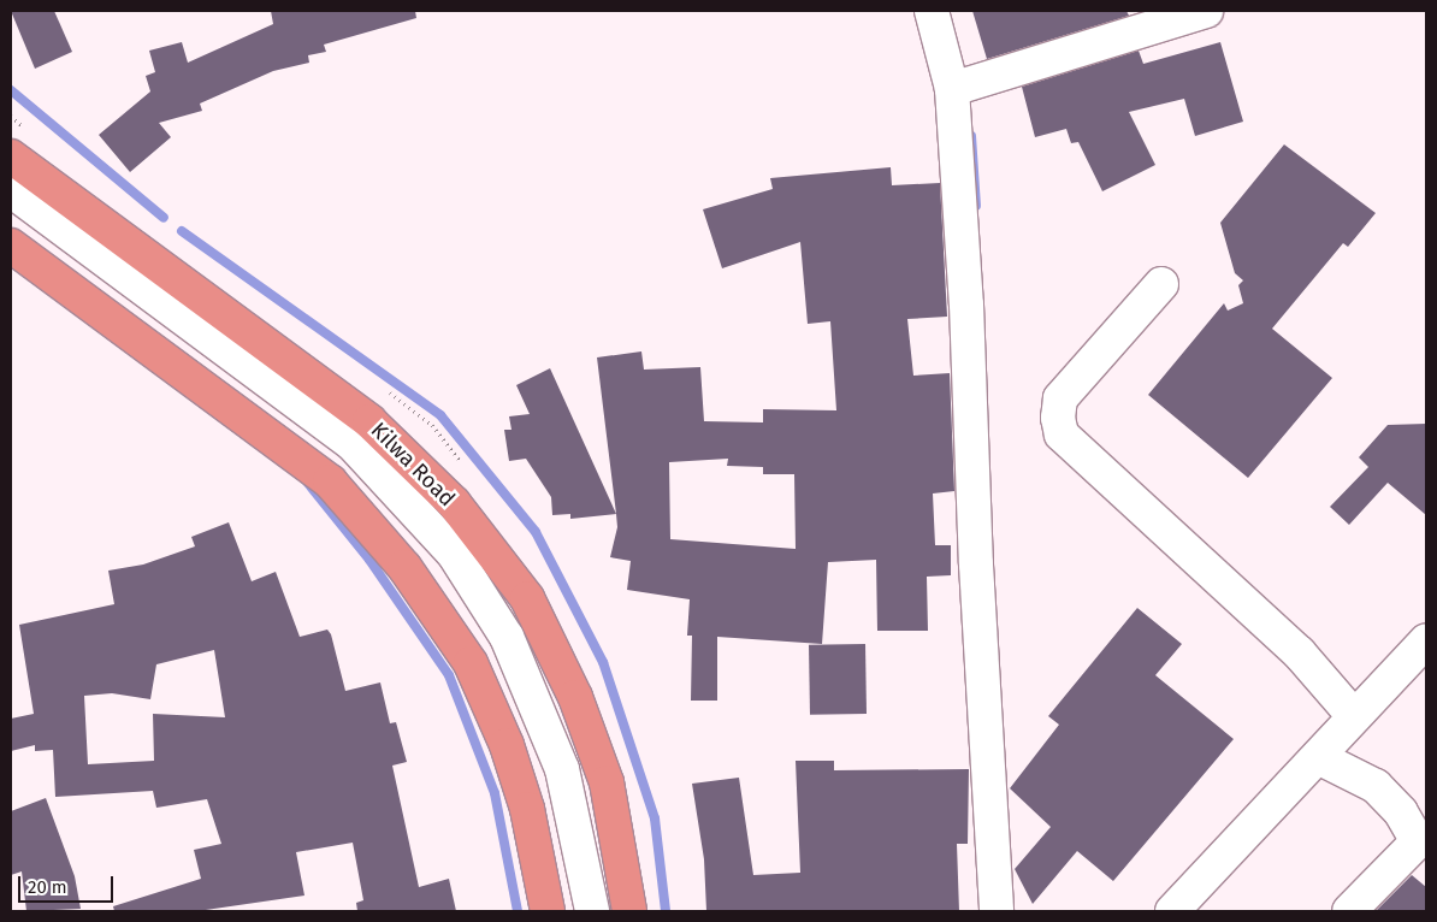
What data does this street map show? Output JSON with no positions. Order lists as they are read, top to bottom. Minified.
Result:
{"streets":{"highway":["Kilwa Road"]},"scale_bar":"20 m"}
